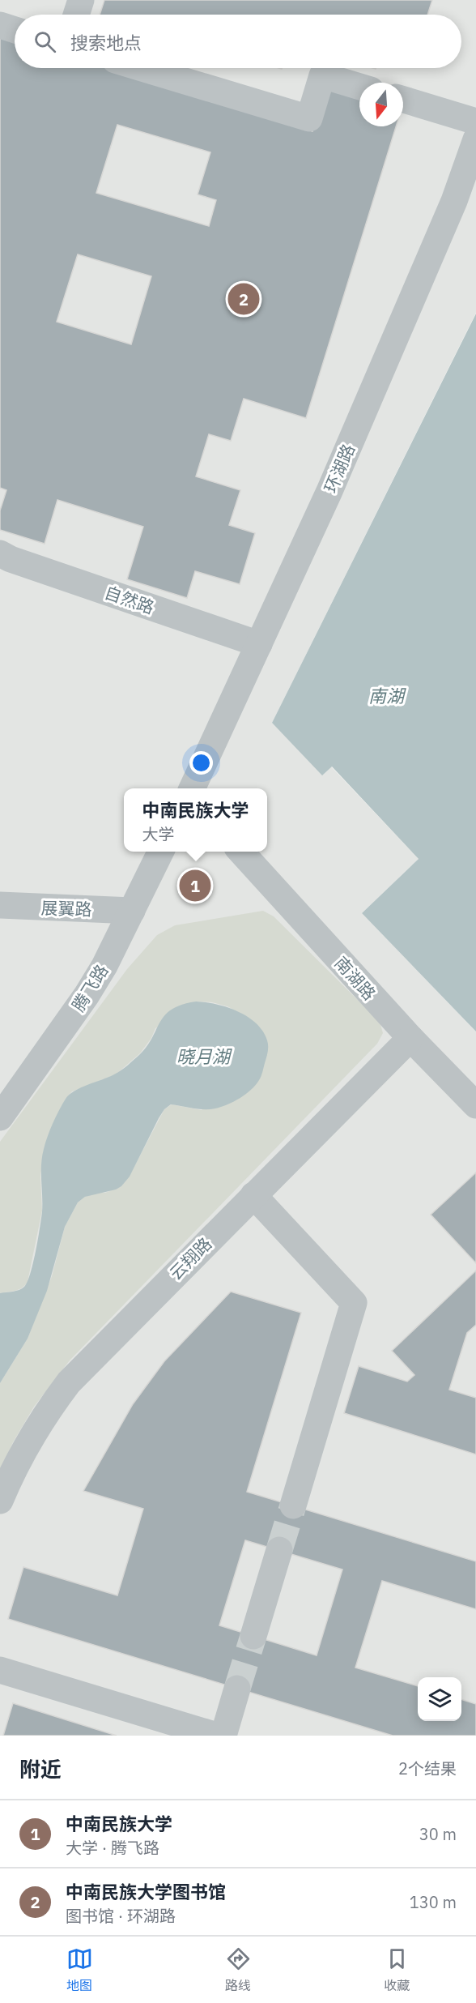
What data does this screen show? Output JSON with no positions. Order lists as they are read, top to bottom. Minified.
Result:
{"streets":{"street":["环湖路","自然路","展翼路","南湖路","腾飞路","云翔路"]},"crossings":[["环湖路","自然路"],["展翼路","腾飞路"],["南湖路","云翔路"]],"water":["南湖","晓月湖"],"north":"bottom","page":{"search":"搜索地点","pins":["2","1"],"popup":["中南民族大学","大学"],"heading":["附近","2个结果"],"list":[{"mark":"1","name":"中南民族大学","note":"大学 · 腾飞路","value":"30 m"},{"mark":"2","name":"中南民族大学图书馆","note":"图书馆 · 环湖路","value":"130 m"}],"nav":["地图","路线","收藏"]}}
